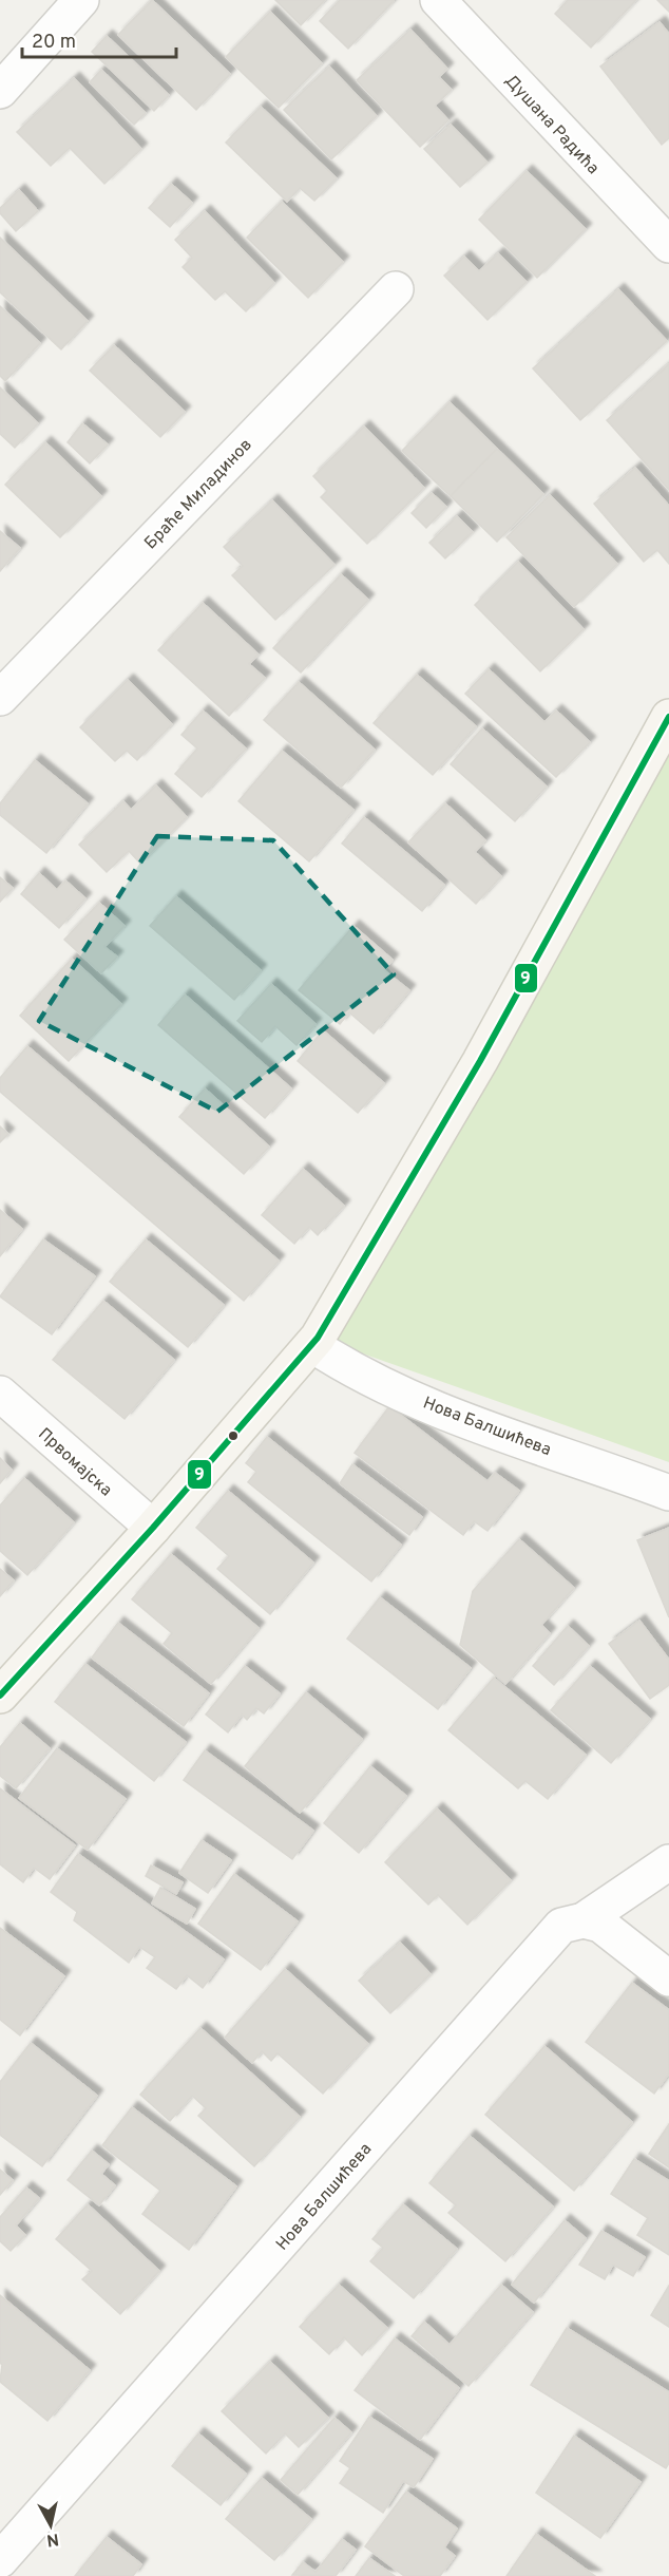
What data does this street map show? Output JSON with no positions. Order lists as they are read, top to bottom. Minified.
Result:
{"streets":{"street":["Душана Радића","Браће Миладинов","Нова Балшићева","Првомајска"]},"lines":["transit line 9"],"scale_bar":"20 m","north":"bottom"}
